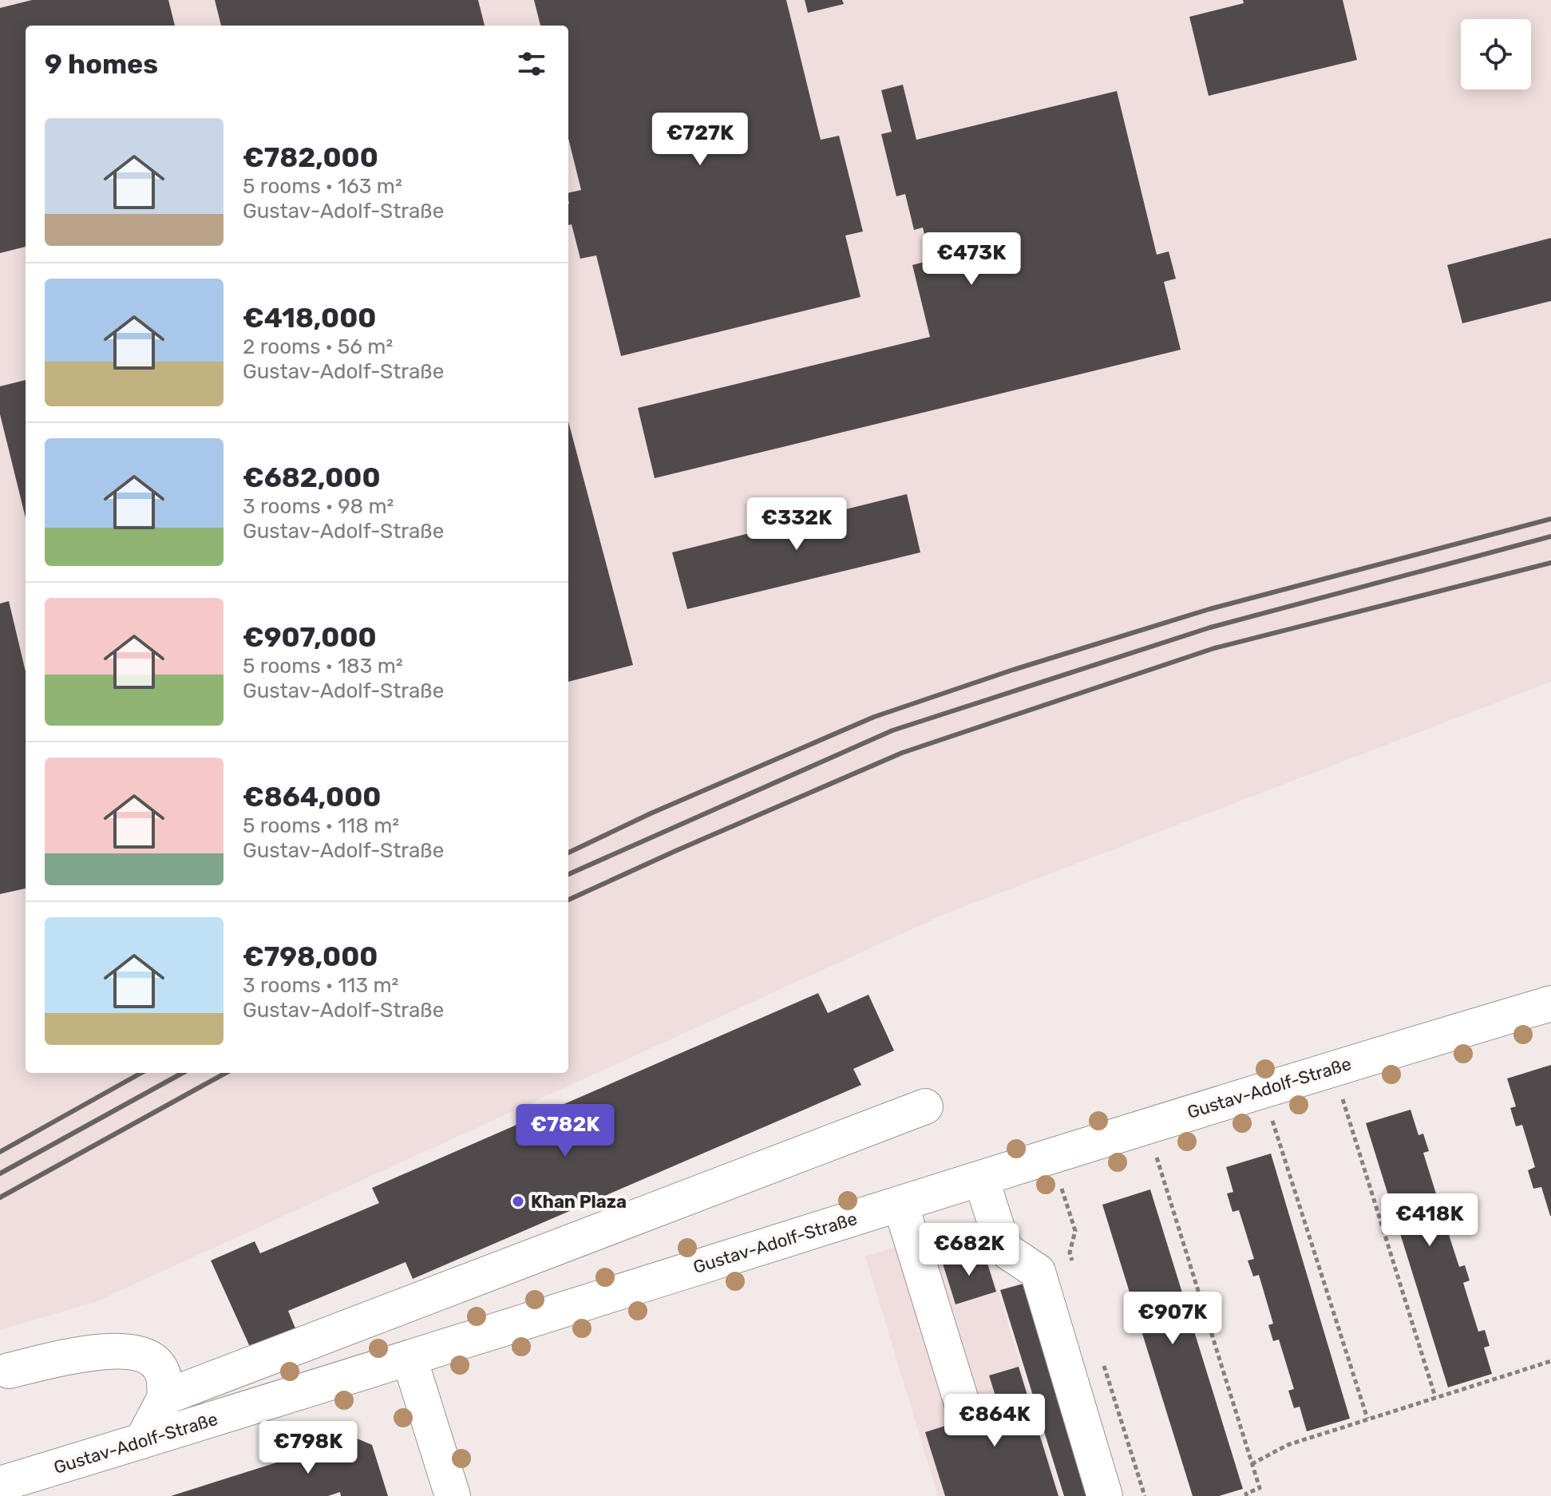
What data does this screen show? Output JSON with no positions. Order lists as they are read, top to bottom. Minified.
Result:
{"streets":{"street":["Gustav-Adolf-Straße"]},"places":["Khan Plaza"],"page":{"heading":"9 homes","list":[{"name":"€782,000","note":"5 rooms · 163 m² · Gustav-Adolf-Straße"},{"name":"€418,000","note":"2 rooms · 56 m² · Gustav-Adolf-Straße"},{"name":"€682,000","note":"3 rooms · 98 m² · Gustav-Adolf-Straße"},{"name":"€907,000","note":"5 rooms · 183 m² · Gustav-Adolf-Straße"},{"name":"€864,000","note":"5 rooms · 118 m² · Gustav-Adolf-Straße"},{"name":"€798,000","note":"3 rooms · 113 m² · Gustav-Adolf-Straße"}],"price":["€727K","€473K","€332K","€782K","€418K","€682K","€907K","€864K","€798K"]}}
